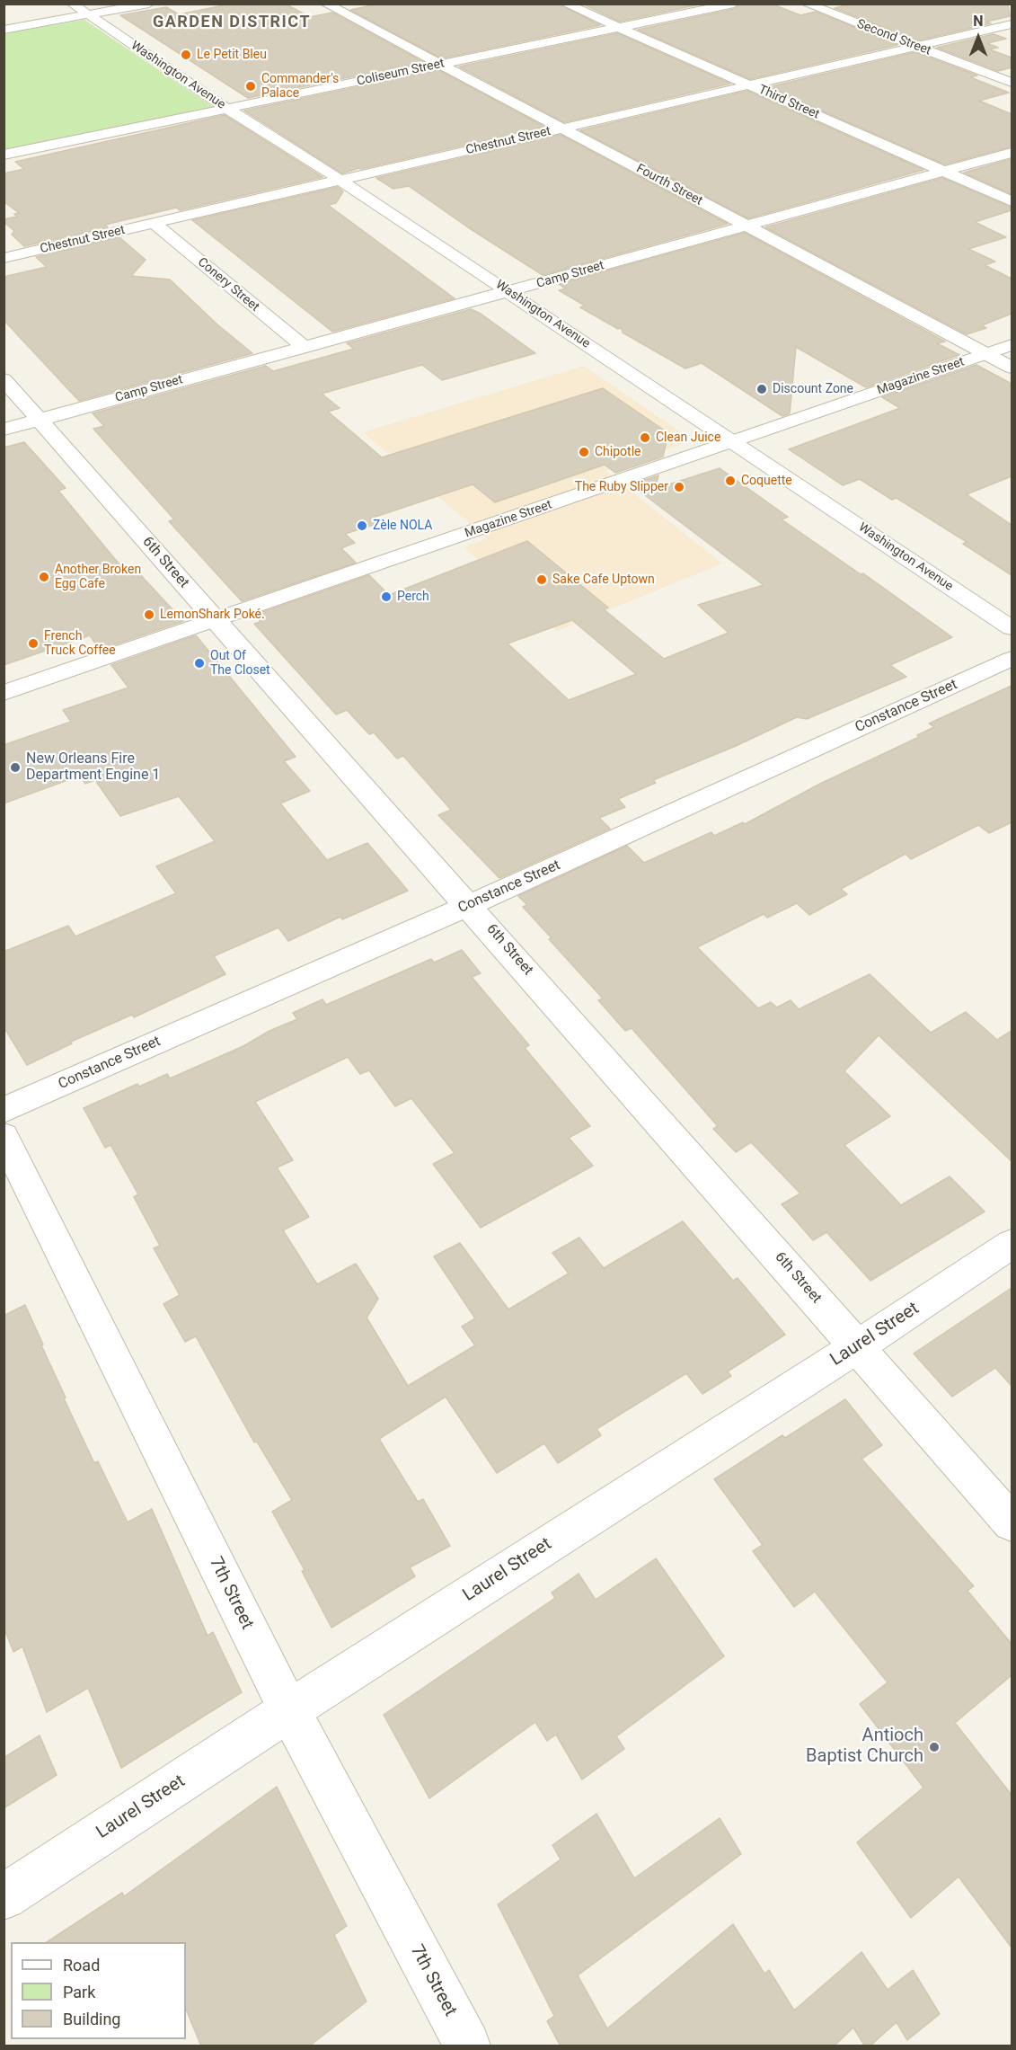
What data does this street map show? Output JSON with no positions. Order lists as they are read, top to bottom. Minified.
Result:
{"streets":{"street":["Second Street","Coliseum Street","Washington Avenue","Third Street","Chestnut Street","Fourth Street","Camp Street","Conery Street","Magazine Street","6th Street","Constance Street","Laurel Street","7th Street"]},"crossings":[["Second Street","Chestnut Street"],["Coliseum Street","Washington Avenue"],["Coliseum Street","Third Street"],["Coliseum Street","Fourth Street"],["Washington Avenue","Chestnut Street"],["Washington Avenue","Camp Street"],["Washington Avenue","Magazine Street"],["Third Street","Chestnut Street"],["Third Street","Camp Street"],["Chestnut Street","Fourth Street"],["Chestnut Street","Conery Street"],["Fourth Street","Camp Street"],["Fourth Street","Magazine Street"],["Camp Street","Conery Street"],["Camp Street","6th Street"],["Magazine Street","6th Street"],["6th Street","Constance Street"],["6th Street","Laurel Street"],["Laurel Street","7th Street"]],"districts":["GARDEN DISTRICT"],"places":["Le Petit Bleu","Commander's Palace","Discount Zone","Clean Juice","Chipotle","Coquette","The Ruby Slipper","Zèle NOLA","Another Broken Egg Cafe","Sake Cafe Uptown","Perch","LemonShark Poké.","French Truck Coffee","Out Of The Closet","New Orleans Fire Department Engine 1","Antioch Baptist Church"],"legend":["Road","Park","Building"],"north":"top"}
